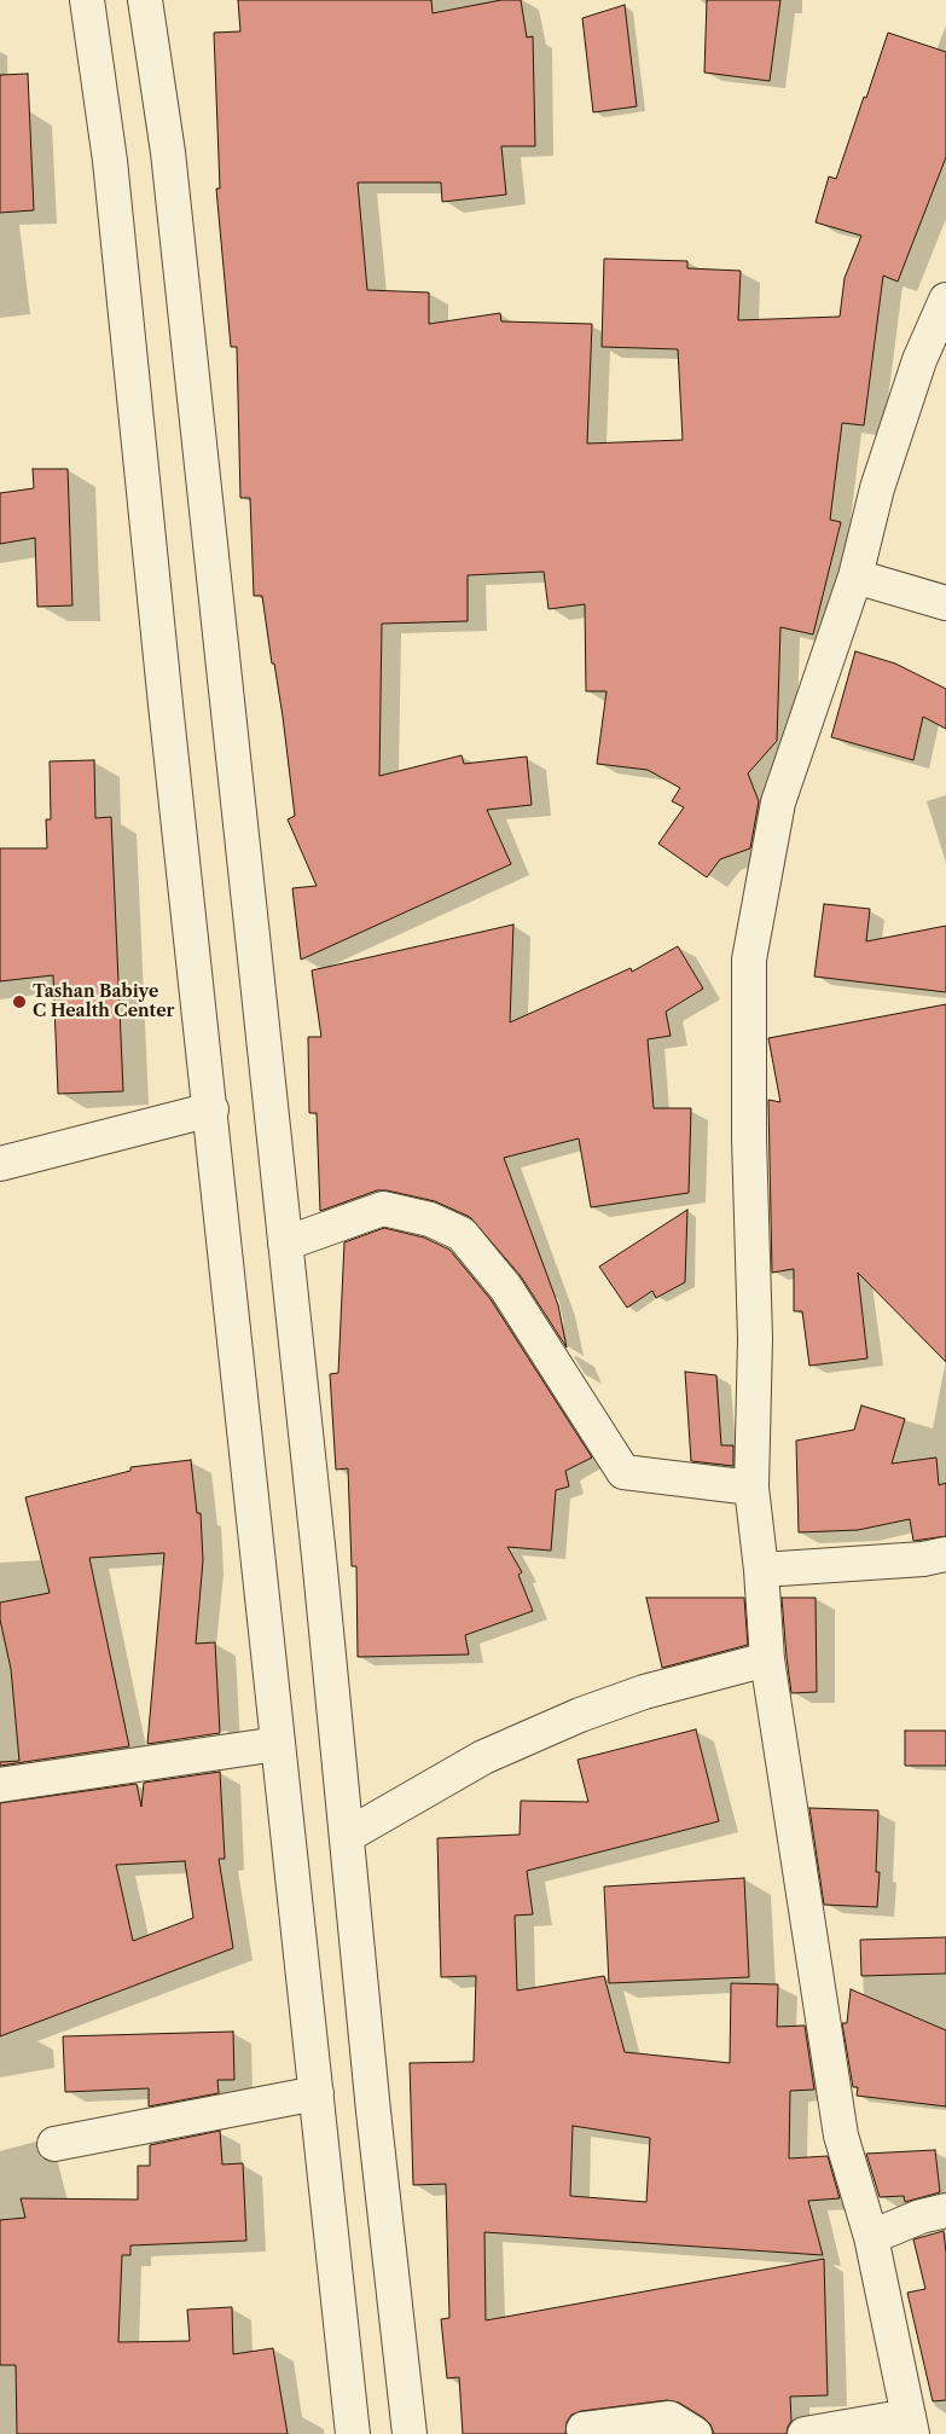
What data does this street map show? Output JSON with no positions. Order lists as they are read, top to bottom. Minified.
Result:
{"places":["Tashan Babiye C Health Center"]}
